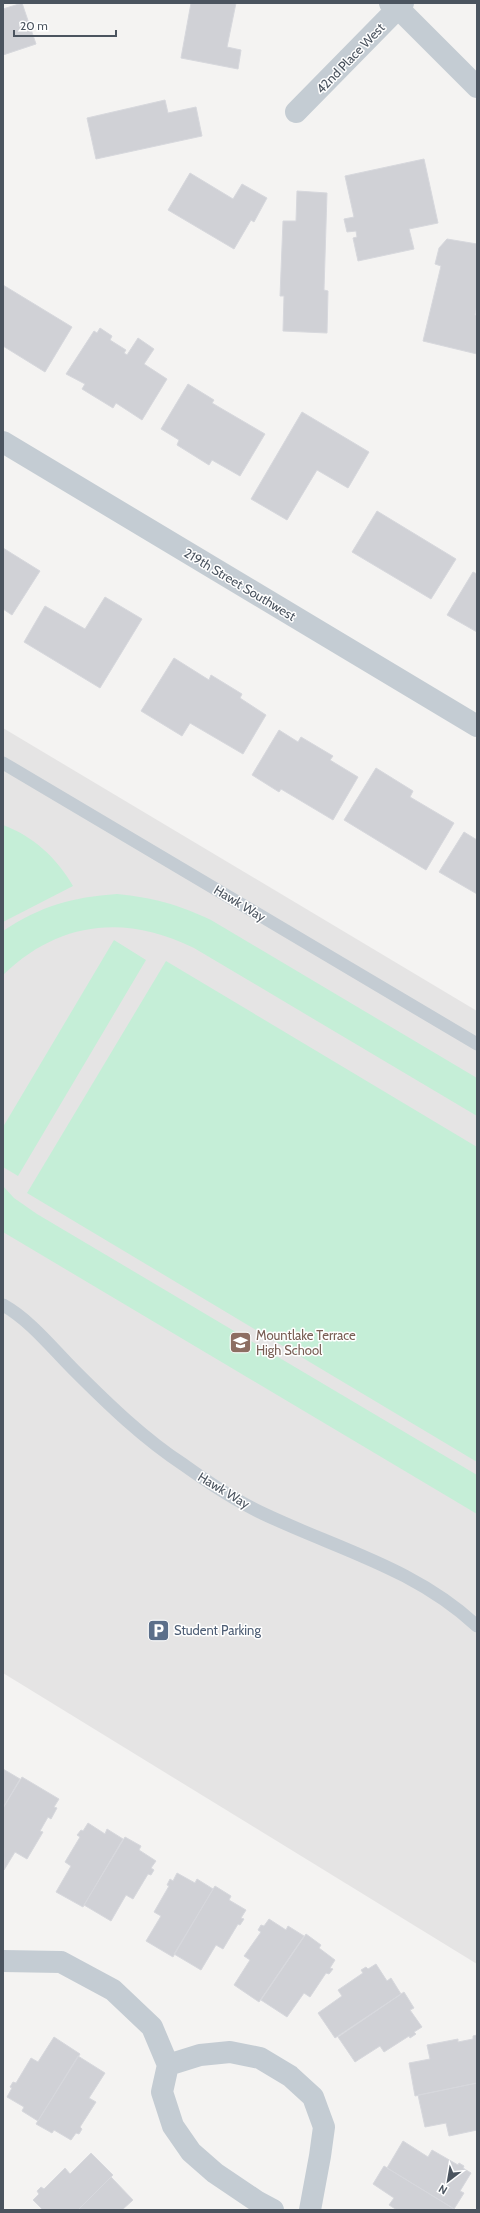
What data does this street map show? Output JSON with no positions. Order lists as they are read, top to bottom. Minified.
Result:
{"streets":{"street":["42nd Place West","219th Street Southwest"],"lane":["Hawk Way"]},"places":{"school or university":["Mountlake Terrace High School"],"parking":["Student Parking"]},"scale_bar":"20 m","north":"bottom left"}
